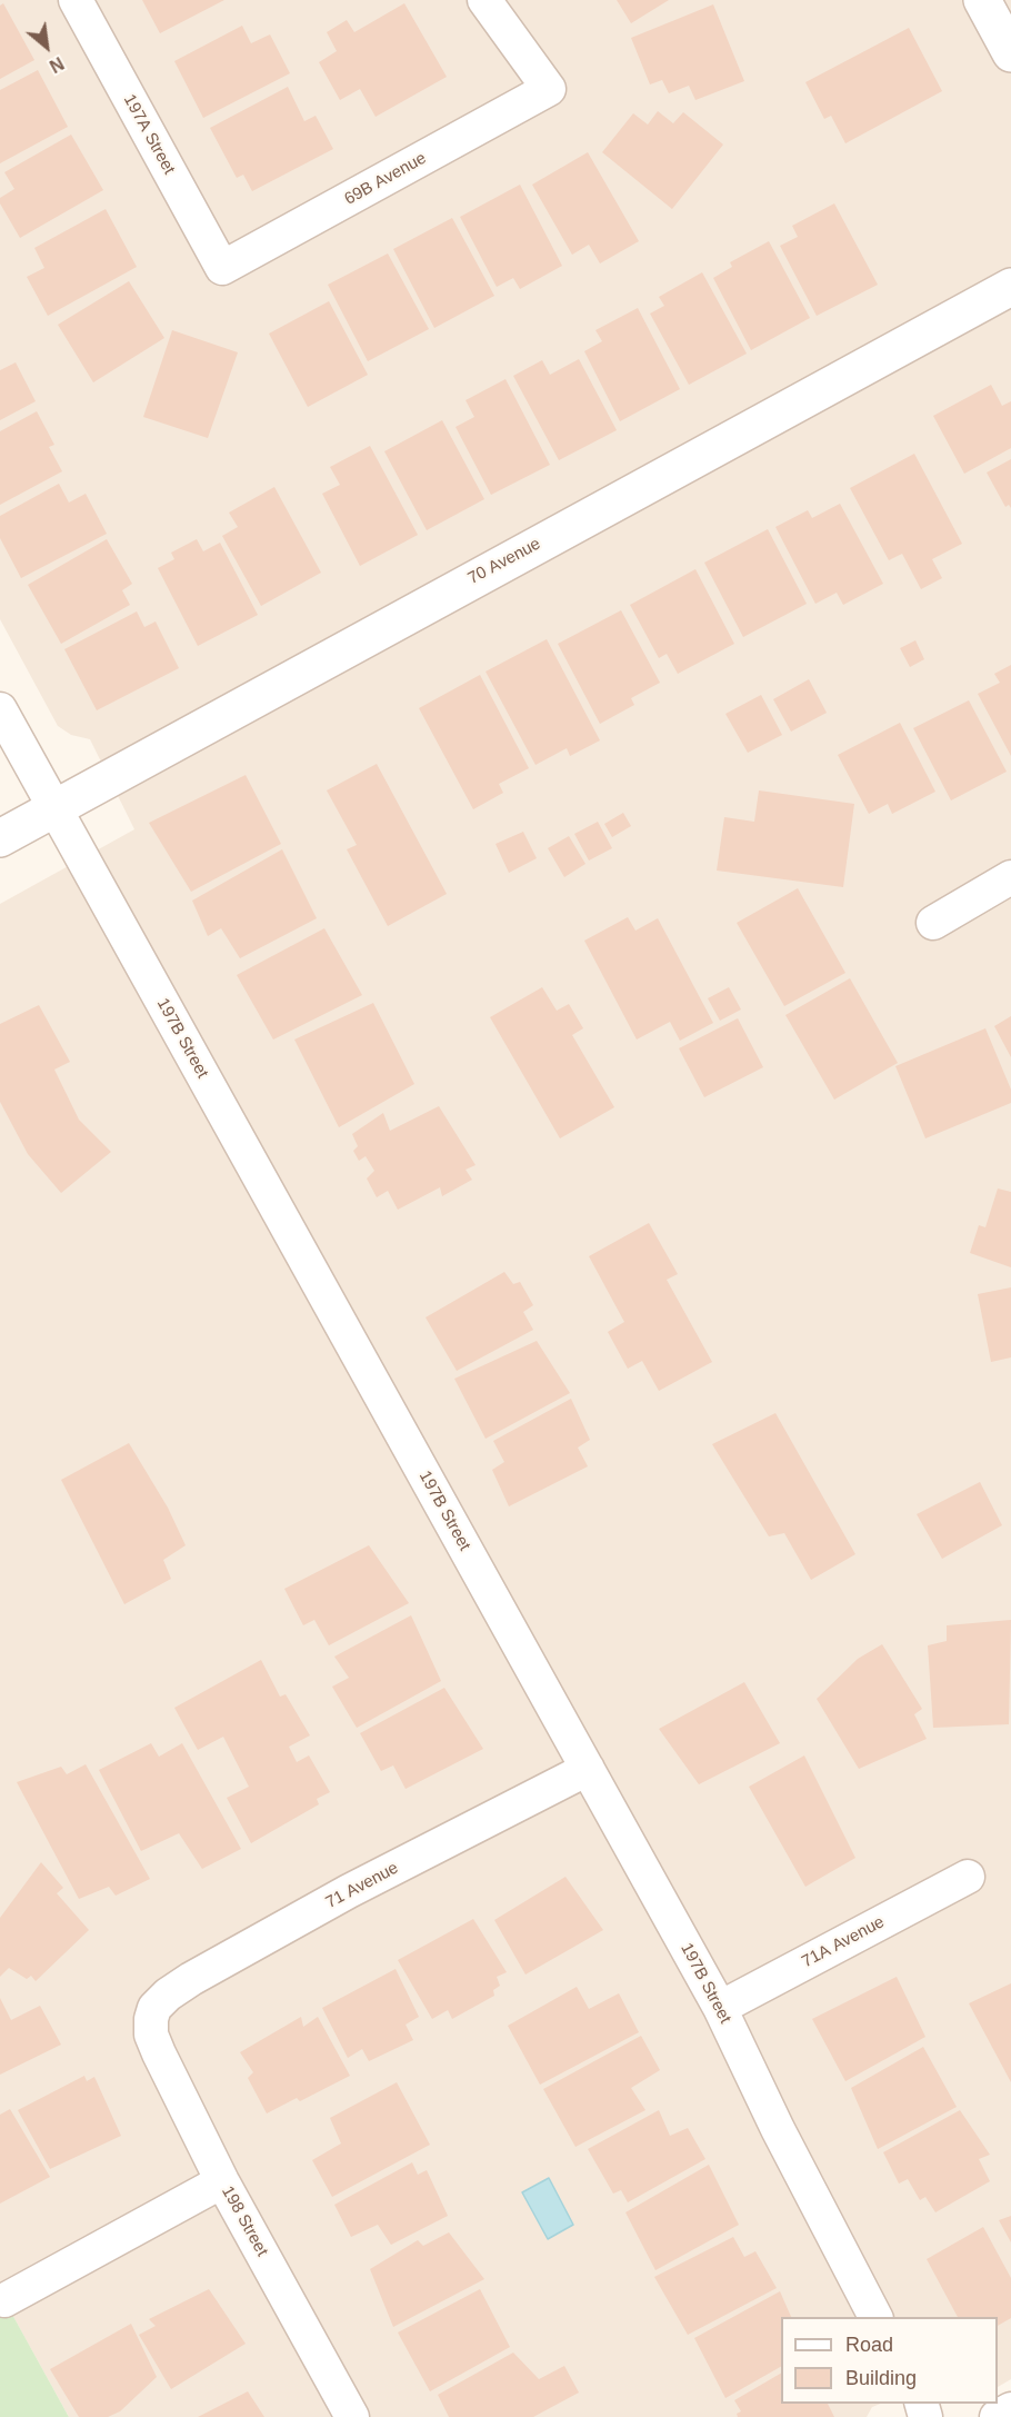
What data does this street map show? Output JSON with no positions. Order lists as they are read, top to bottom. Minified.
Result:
{"streets":{"street":["197A Street","69B Avenue","70 Avenue","197B Street","71 Avenue","71A Avenue","198 Street"]},"crossings":[["197A Street","69B Avenue"],["70 Avenue","197B Street"],["197B Street","71 Avenue"],["197B Street","71A Avenue"],["71 Avenue","198 Street"]],"legend":["Road","Building"],"north":"bottom right"}
